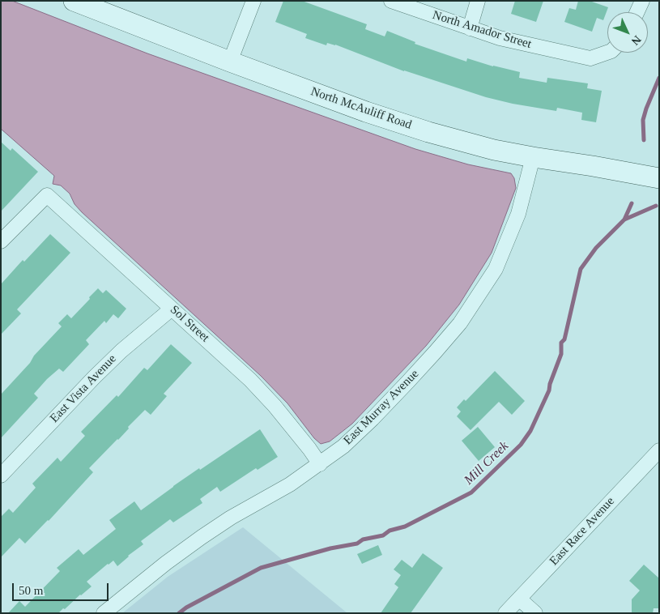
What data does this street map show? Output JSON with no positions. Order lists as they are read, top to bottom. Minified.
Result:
{"streets":{"street":["North Amador Street","North McAuliff Road","Sol Street","East Vista Avenue","East Murray Avenue","East Race Avenue"]},"crossings":[["North McAuliff Road","East Murray Avenue"],["Sol Street","East Vista Avenue"],["Sol Street","East Murray Avenue"]],"water":["Mill Creek"],"scale_bar":"50 m","north":"bottom right"}
